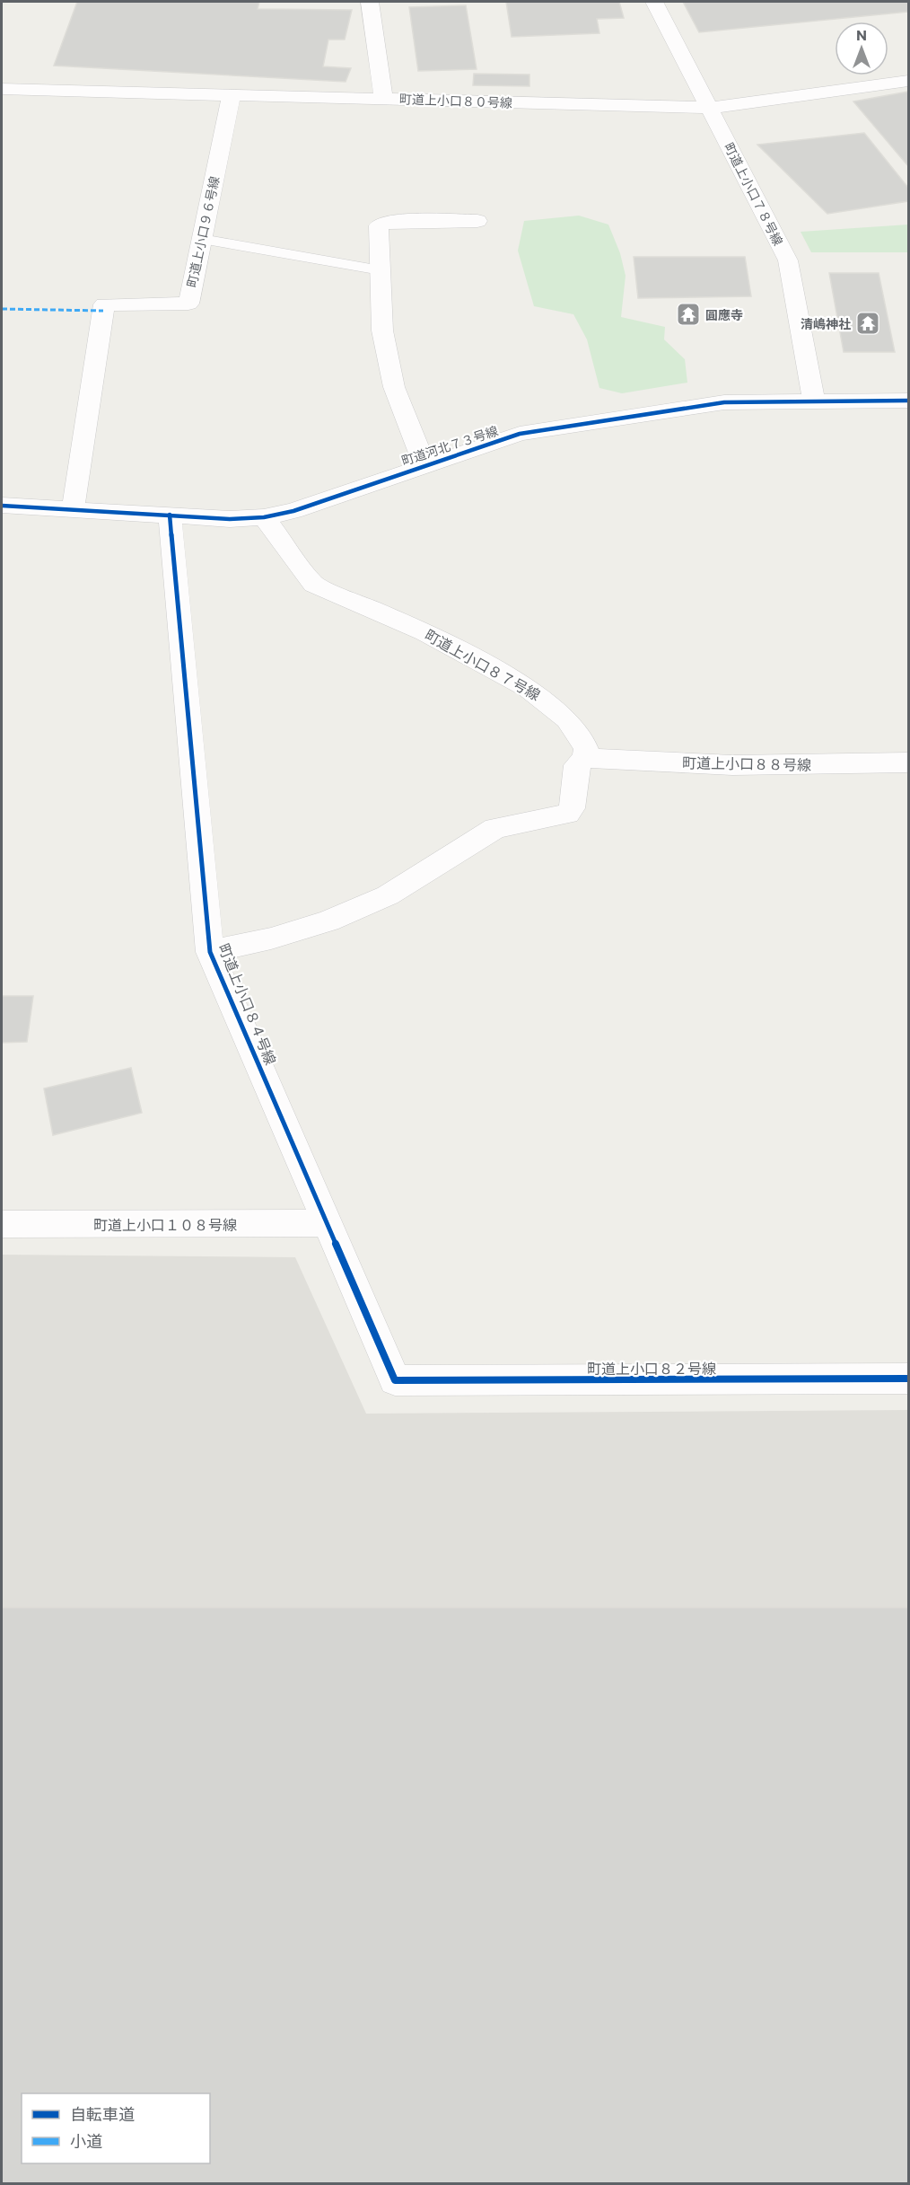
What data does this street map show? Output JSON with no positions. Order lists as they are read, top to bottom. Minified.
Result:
{"streets":{"street":["町道上小口８０号線","町道上小口７８号線","町道上小口９６号線","町道河北７３号線","町道上小口８７号線","町道上小口８８号線","町道上小口８４号線","町道上小口１０８号線","町道上小口８２号線"]},"crossings":[["町道上小口８０号線","町道上小口７８号線"],["町道上小口８０号線","町道上小口９６号線"],["町道上小口７８号線","町道河北７３号線"],["町道上小口９６号線","町道河北７３号線"],["町道河北７３号線","町道上小口８７号線"],["町道河北７３号線","町道上小口８４号線"],["町道上小口８７号線","町道上小口８８号線"],["町道上小口８４号線","町道上小口１０８号線"],["町道上小口８４号線","町道上小口８２号線"]],"places":{"temple":["圓應寺","清嶋神社"]},"legend":["自転車道","小道"],"north":"top"}
